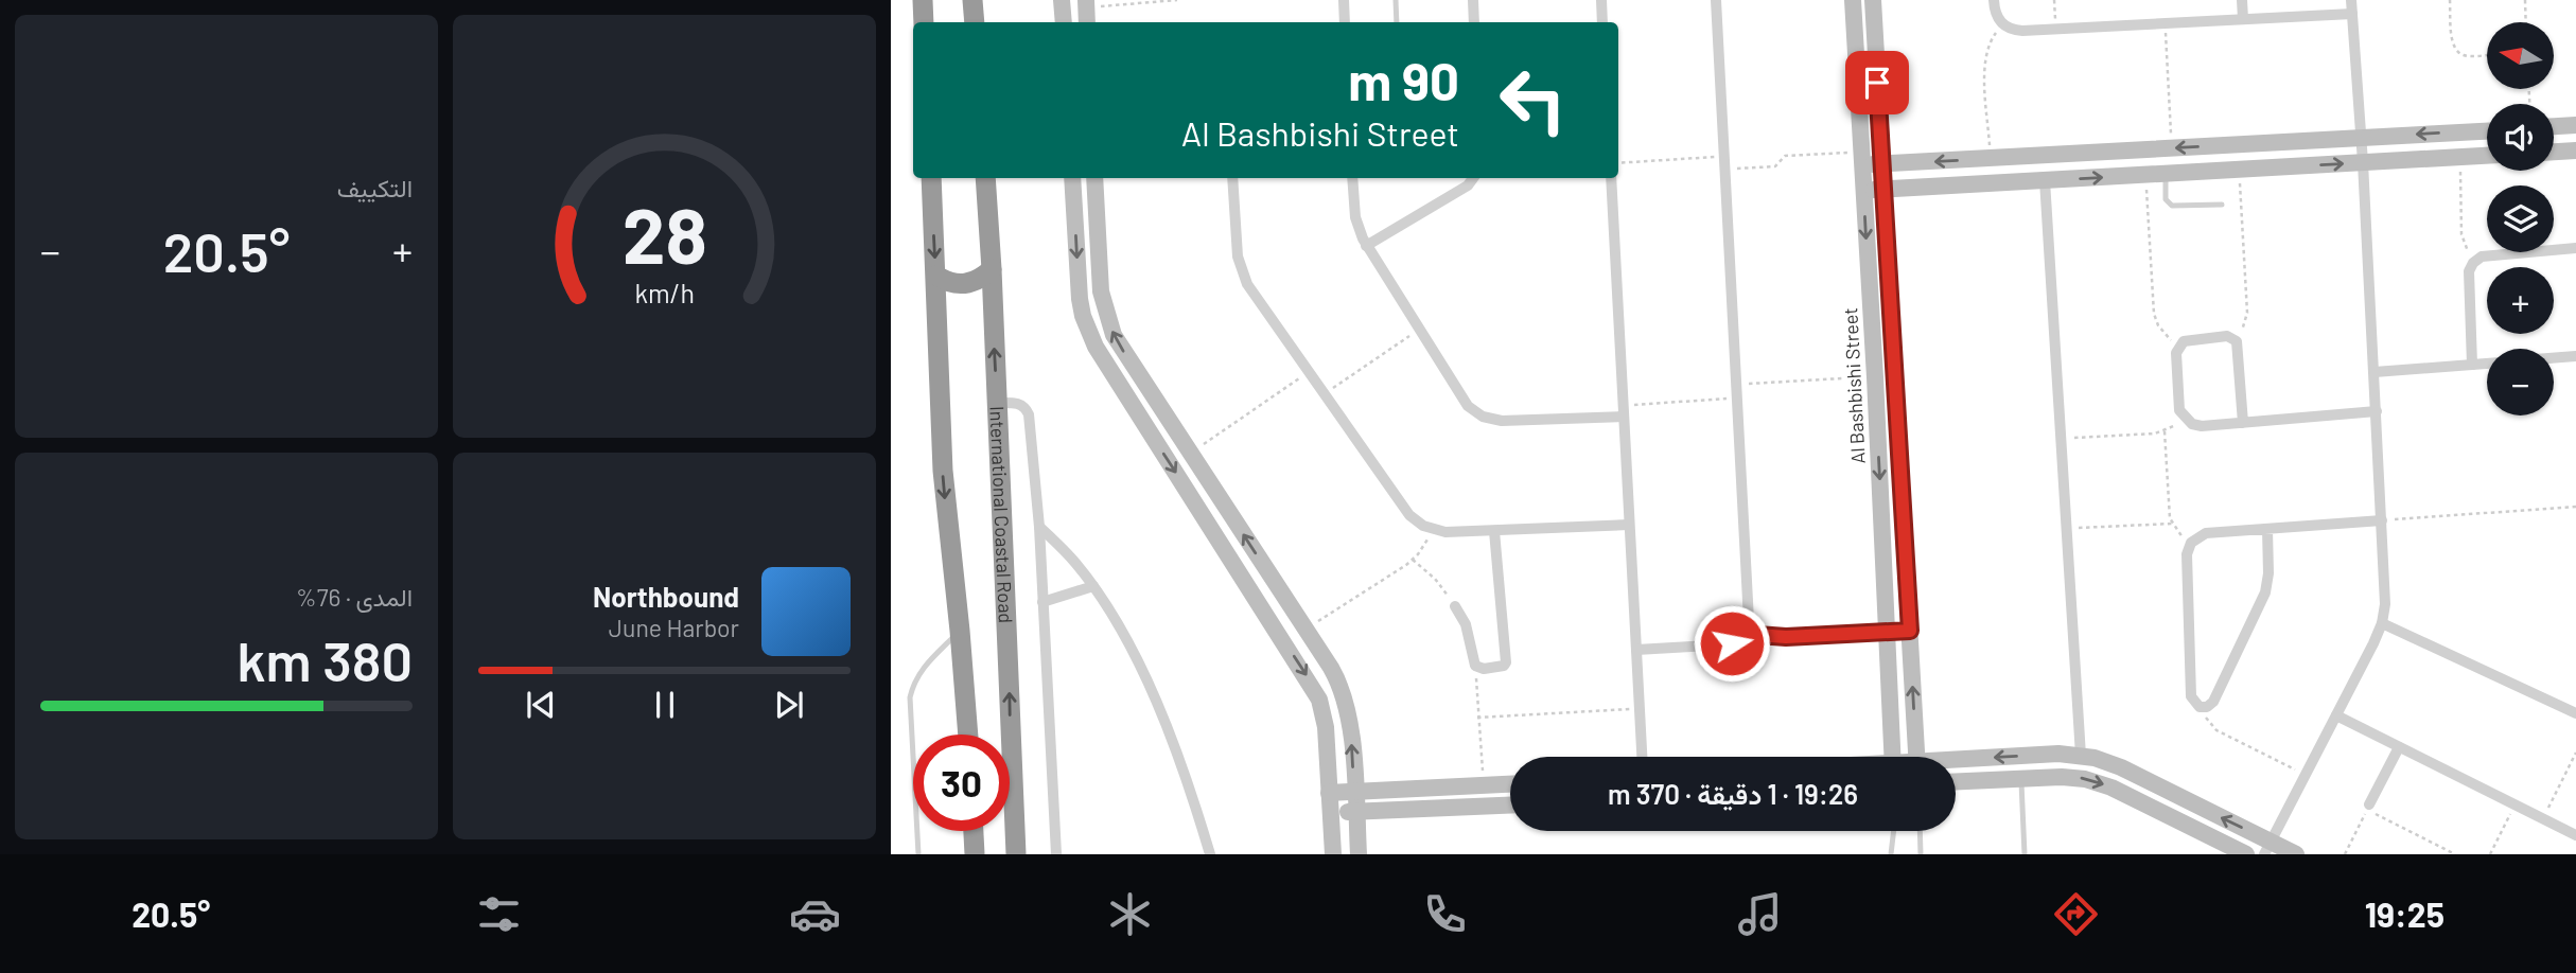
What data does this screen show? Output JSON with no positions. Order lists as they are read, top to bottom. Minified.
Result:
{"streets":{"highway":["International Coastal Road"],"street":["Al Bashbishi Street"]},"north":"left","page":{"tile":["التكييف",["المدى · 76%","380 km"]],"map_buttons":["+","−"],"turn":["90 m","Al Bashbishi Street"],"heat":["−","20.5°","+"],"song":["Northbound","June Harbor"],"limit":"30","trip":"19:26 · 1 دقيقة · 370 m","tabs":["19:25","20.5°"],"gauge":["28","km/h"]}}
